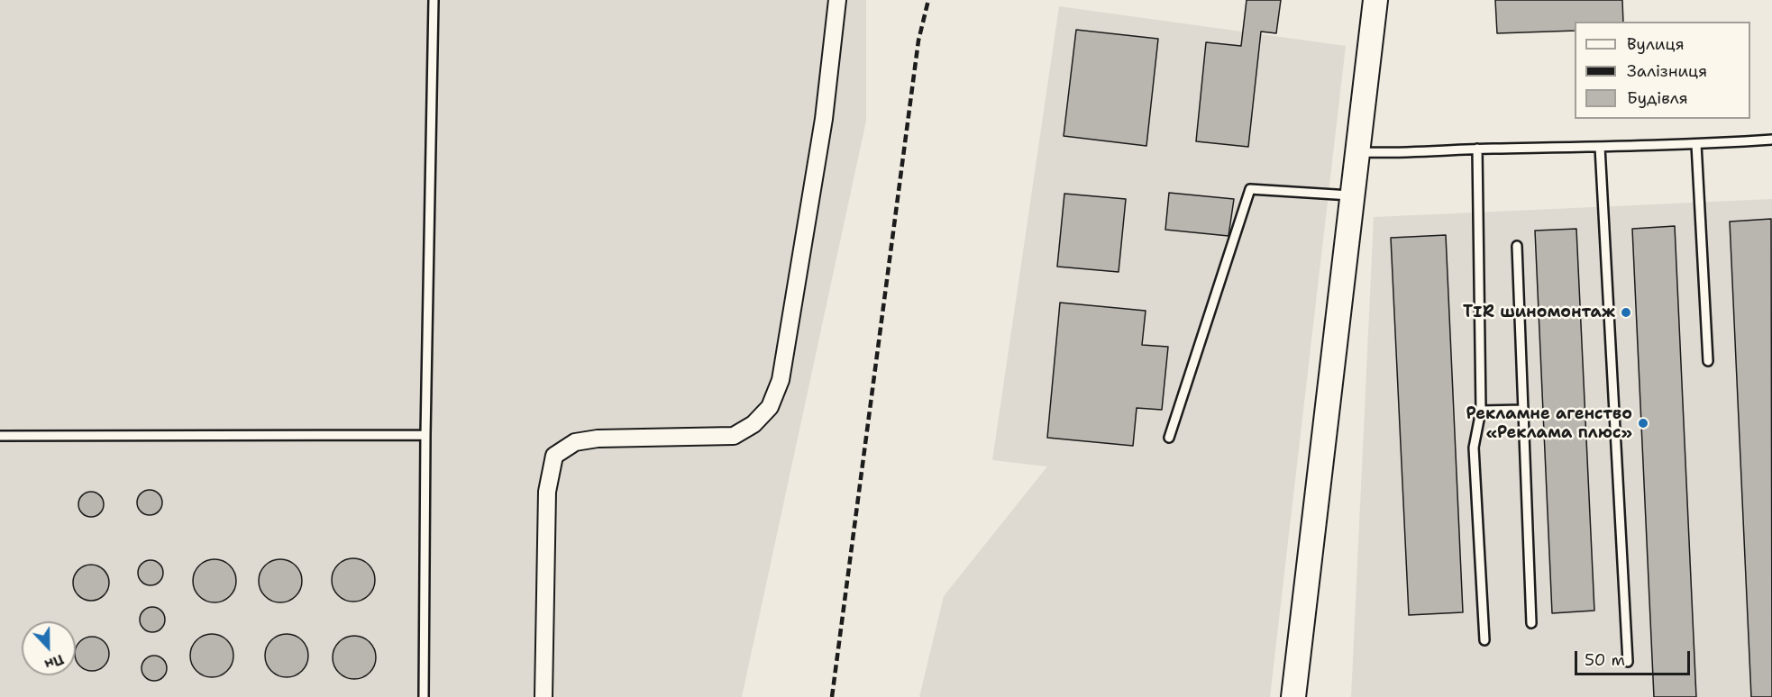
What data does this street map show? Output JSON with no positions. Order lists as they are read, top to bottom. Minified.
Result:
{"places":["TIR шиномонтаж","Рекламне агенство «Реклама плюс»"],"legend":["Вулиця","Залізниця","Будівля"],"scale_bar":"50 m","north":"bottom"}
